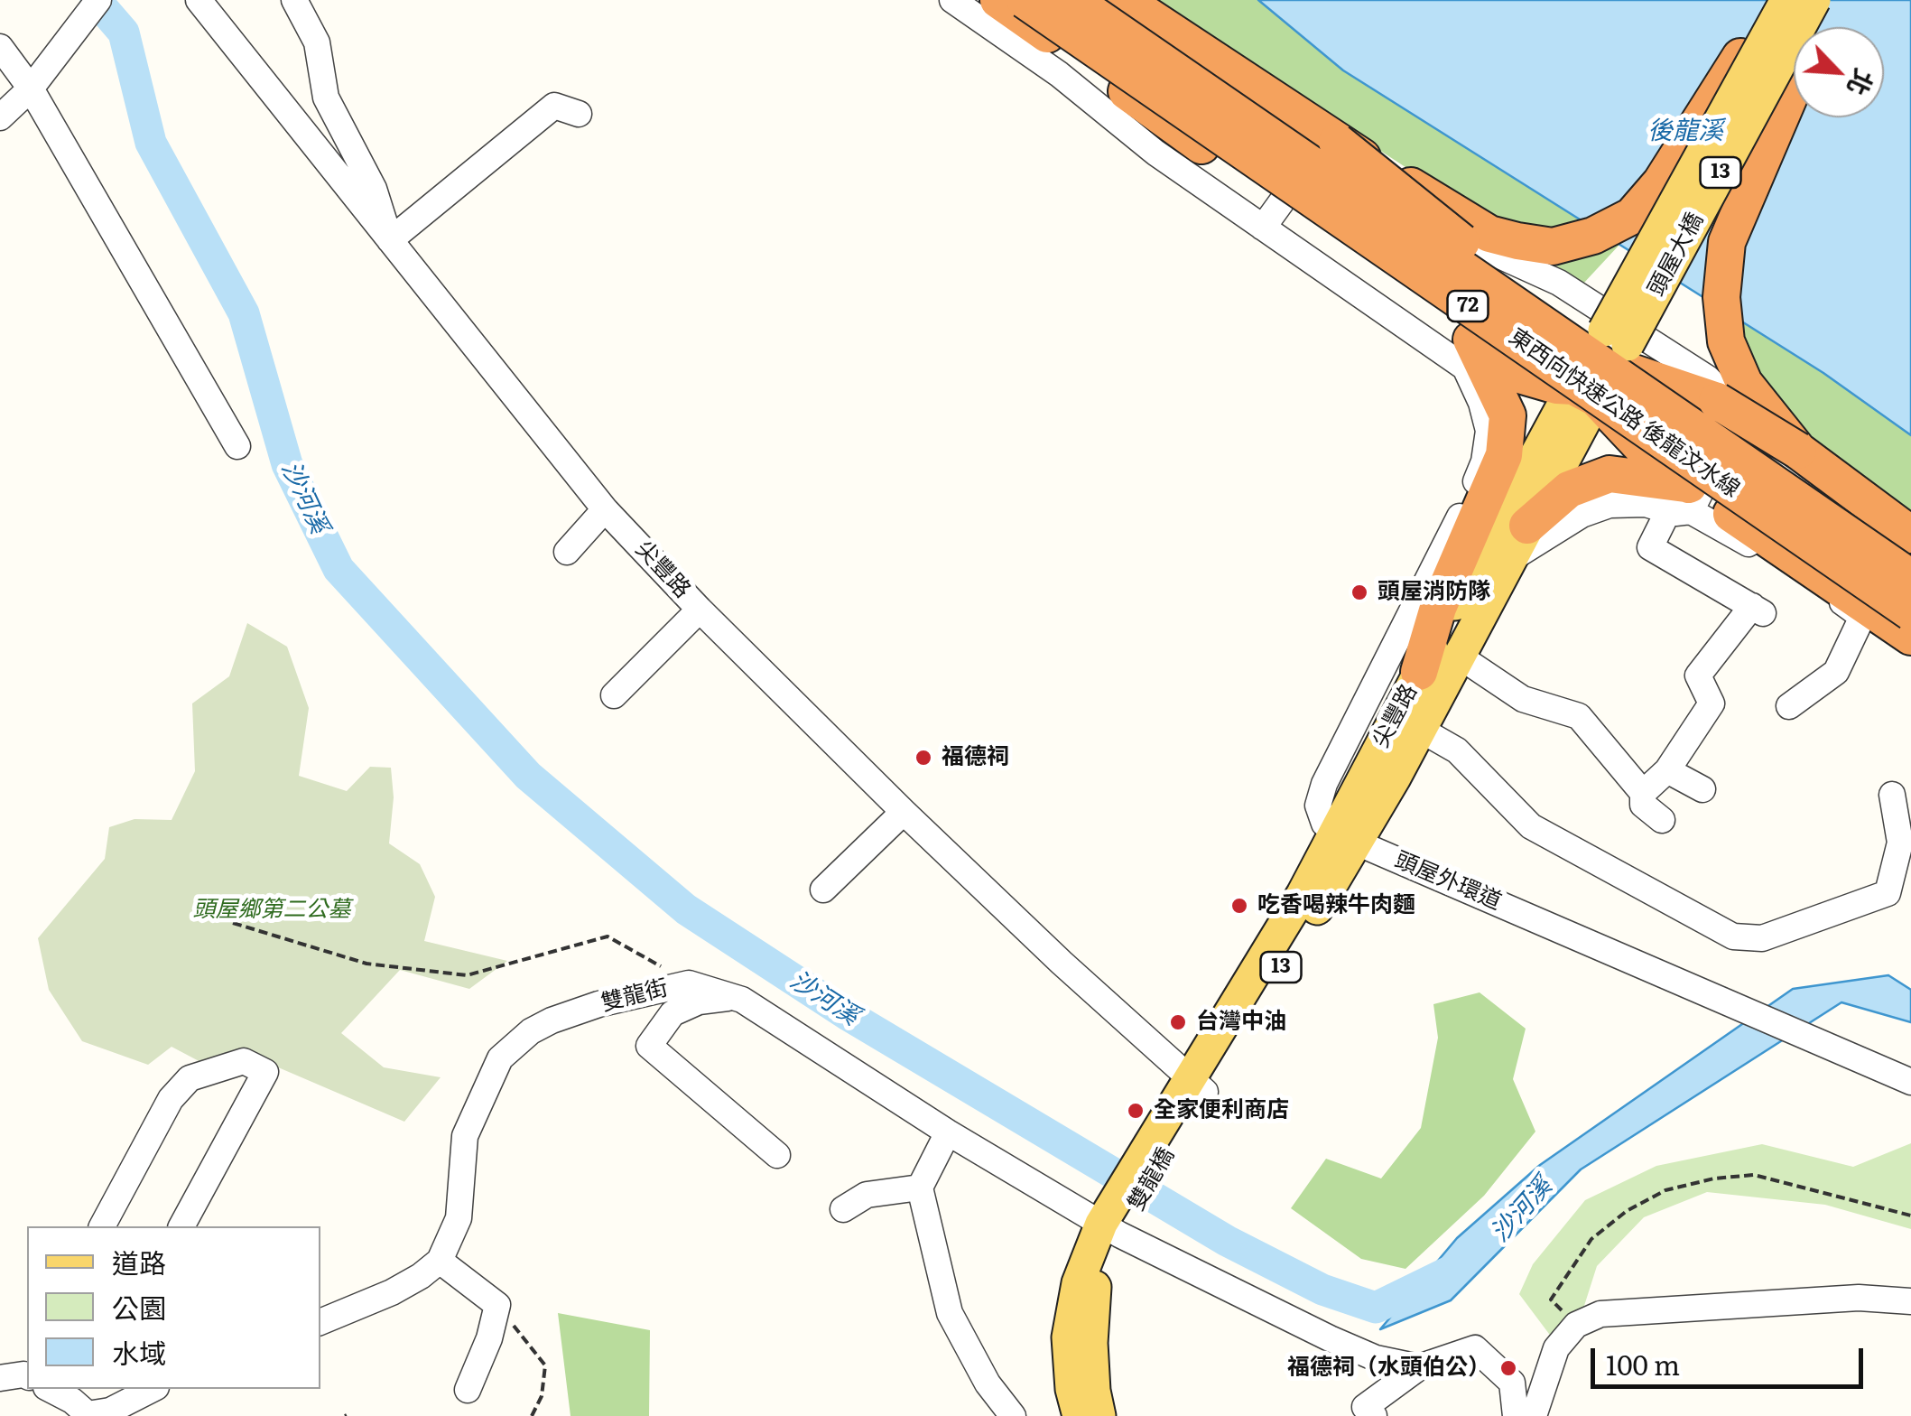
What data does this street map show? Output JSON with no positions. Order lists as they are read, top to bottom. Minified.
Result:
{"streets":{"highway":["72","東西向快速公路 後龍汶水線"],"main road":["13","頭屋大橋","尖豐路","雙龍橋"],"street":["頭屋外環道","雙龍街"]},"crossings":[["13","雙龍街"],["13","雙龍橋"],["頭屋大橋","尖豐路"],["尖豐路","頭屋外環道"],["尖豐路","雙龍橋"],["雙龍街","雙龍橋"]],"water":["後龍溪","沙河溪"],"parks":["頭屋鄉第二公墓"],"places":["頭屋消防隊","福德祠","吃香喝辣牛肉麵","台灣中油","全家便利商店","福德祠（水頭伯公）"],"legend":["道路","公園","水域"],"scale_bar":"100 m","north":"bottom right"}
